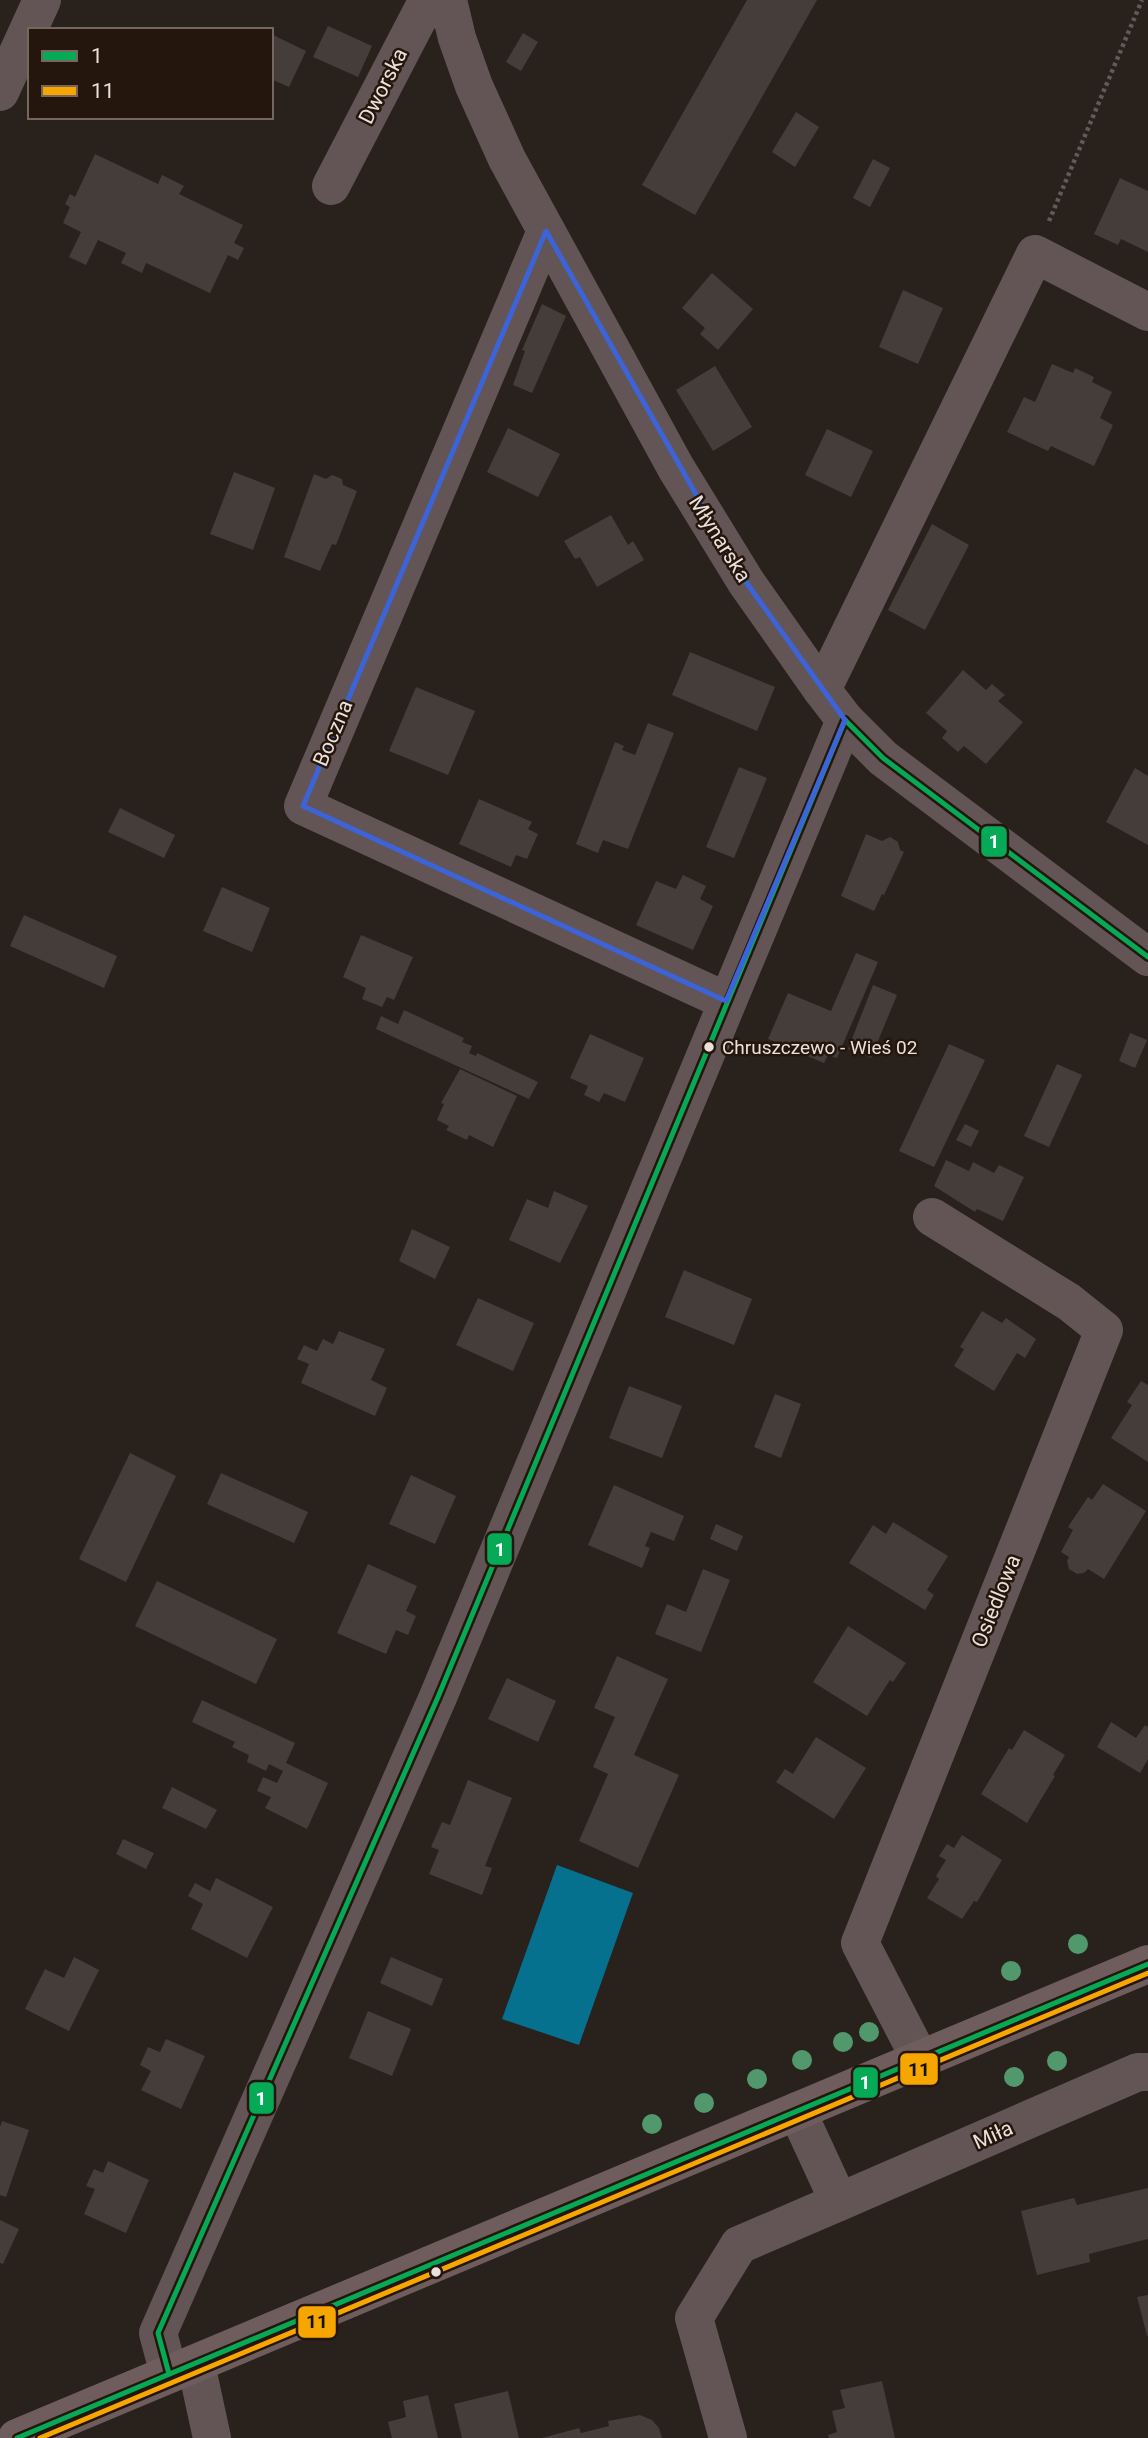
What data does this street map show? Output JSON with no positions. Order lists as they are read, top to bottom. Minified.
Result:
{"streets":{"street":["Dworska","Młynarska","Boczna","Osiedlowa","Miła"]},"crossings":[["Dworska","Młynarska"],["Młynarska","Boczna"]],"places":["Chruszczewo - Wieś 02"],"lines":["transit line 1","transit line 11"],"legend":["1","11"]}
